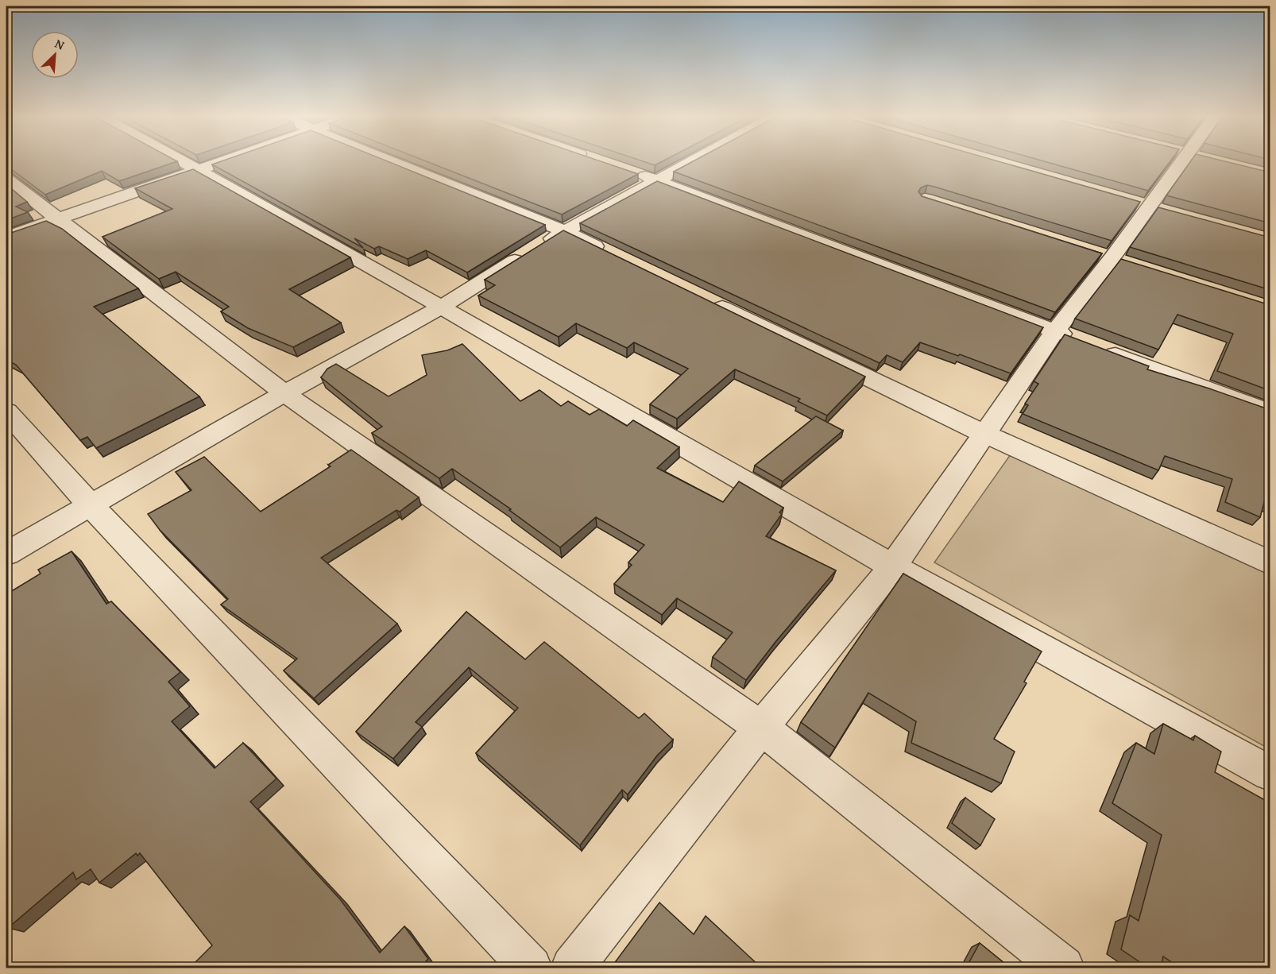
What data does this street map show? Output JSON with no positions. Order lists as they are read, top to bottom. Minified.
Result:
{"north":"top right"}
